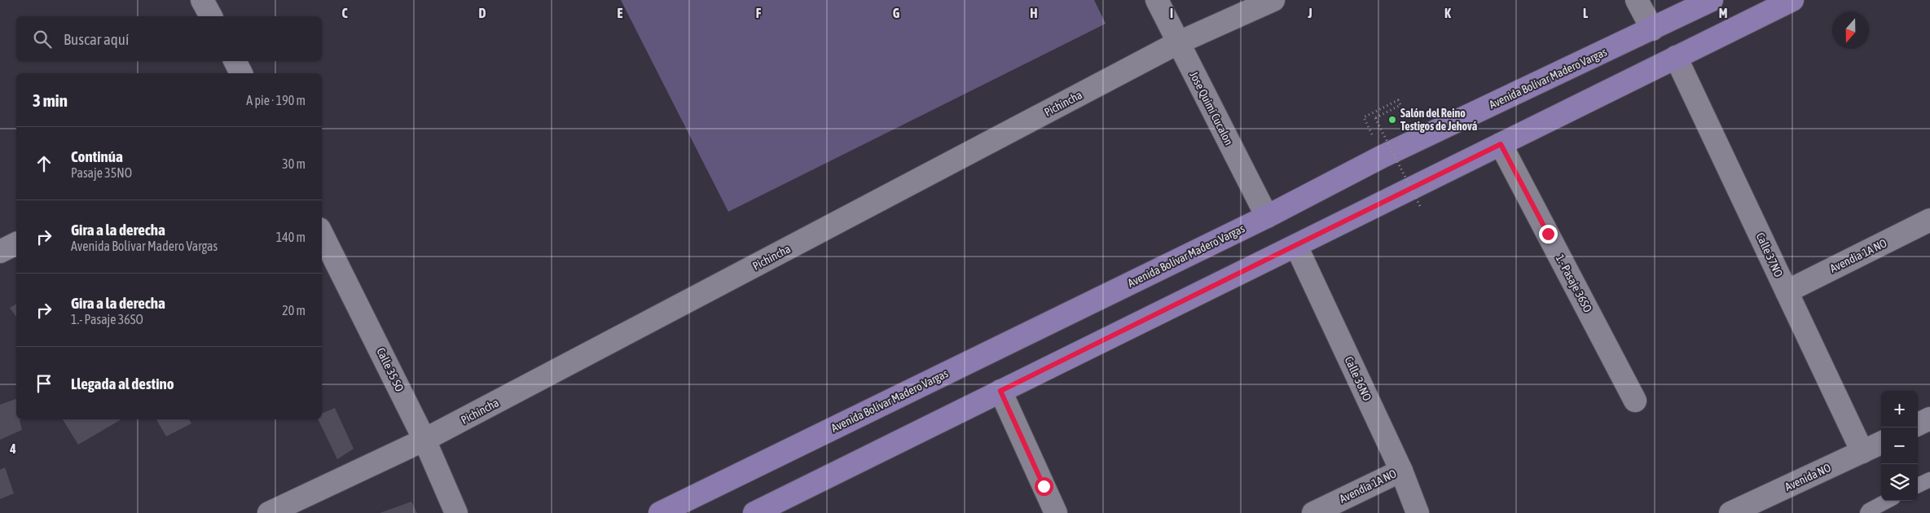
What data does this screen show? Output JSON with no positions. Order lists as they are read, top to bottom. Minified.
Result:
{"streets":{"main road":["Avenida Bolívar Madero Vargas"],"street":["Pichincha","Jose Quimi Cucalon","Calle 37NO","Avendia 1A NO","1.- Pasaje 36SO","Calle 35 SO","Calle 36NO","Avenida NO"]},"crossings":[["Avenida Bolívar Madero Vargas","Jose Quimi Cucalon"],["Pichincha","Jose Quimi Cucalon"],["Pichincha","Calle 35 SO"],["Calle 37NO","Avendia 1A NO"],["Calle 37NO","Avenida NO"],["Avendia 1A NO","Calle 36NO"]],"places":["Salón del Reino Testigos de Jehová"],"north":"bottom","page":{"search":"Buscar aquí","heading":["3 min","A pie · 190 m"],"list":[["Continúa","Pasaje 35NO","30 m"],["Gira a la derecha","Avenida Bolívar Madero Vargas","140 m"],["Gira a la derecha","1.- Pasaje 36SO","20 m"],"Llegada al destino"],"map_buttons":["+","−"]},"grid":{"columns":["C","D","E","F","G","H","I","J","K","L","M"],"rows":["4"]}}
